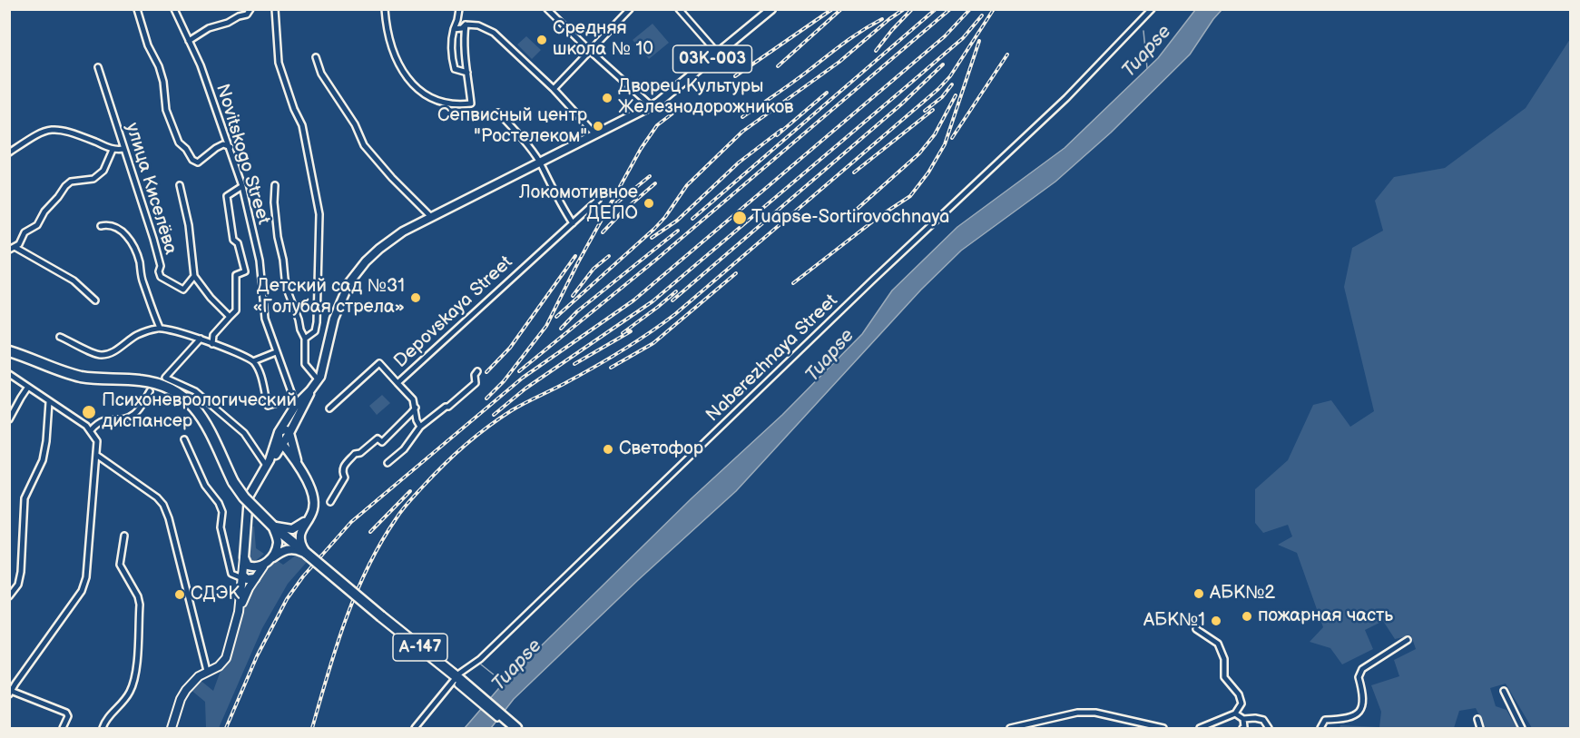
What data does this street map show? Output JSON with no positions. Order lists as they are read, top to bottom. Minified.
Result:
{"streets":{"highway":["А-147"],"main road":["03К-003"],"street":["Novitskogo Street","улица Киселёва","Depovskaya Street","Naberezhnaya Street"]},"crossings":[["Naberezhnaya Street","А-147"]],"water":["Tuapse"],"places":["Средняя школа № 10","Дворец Культуры Железнодорожников","Сепвисный центр \"Ростелеком\"","Локомотивное ДЕПО","Tuapse-Sortirovochnaya","Детский сад №31 «Голубая стрела»","Психоневрологический диспансер","Светофор","АБК№2","СДЭК","пожарная часть","АБК№1"]}
